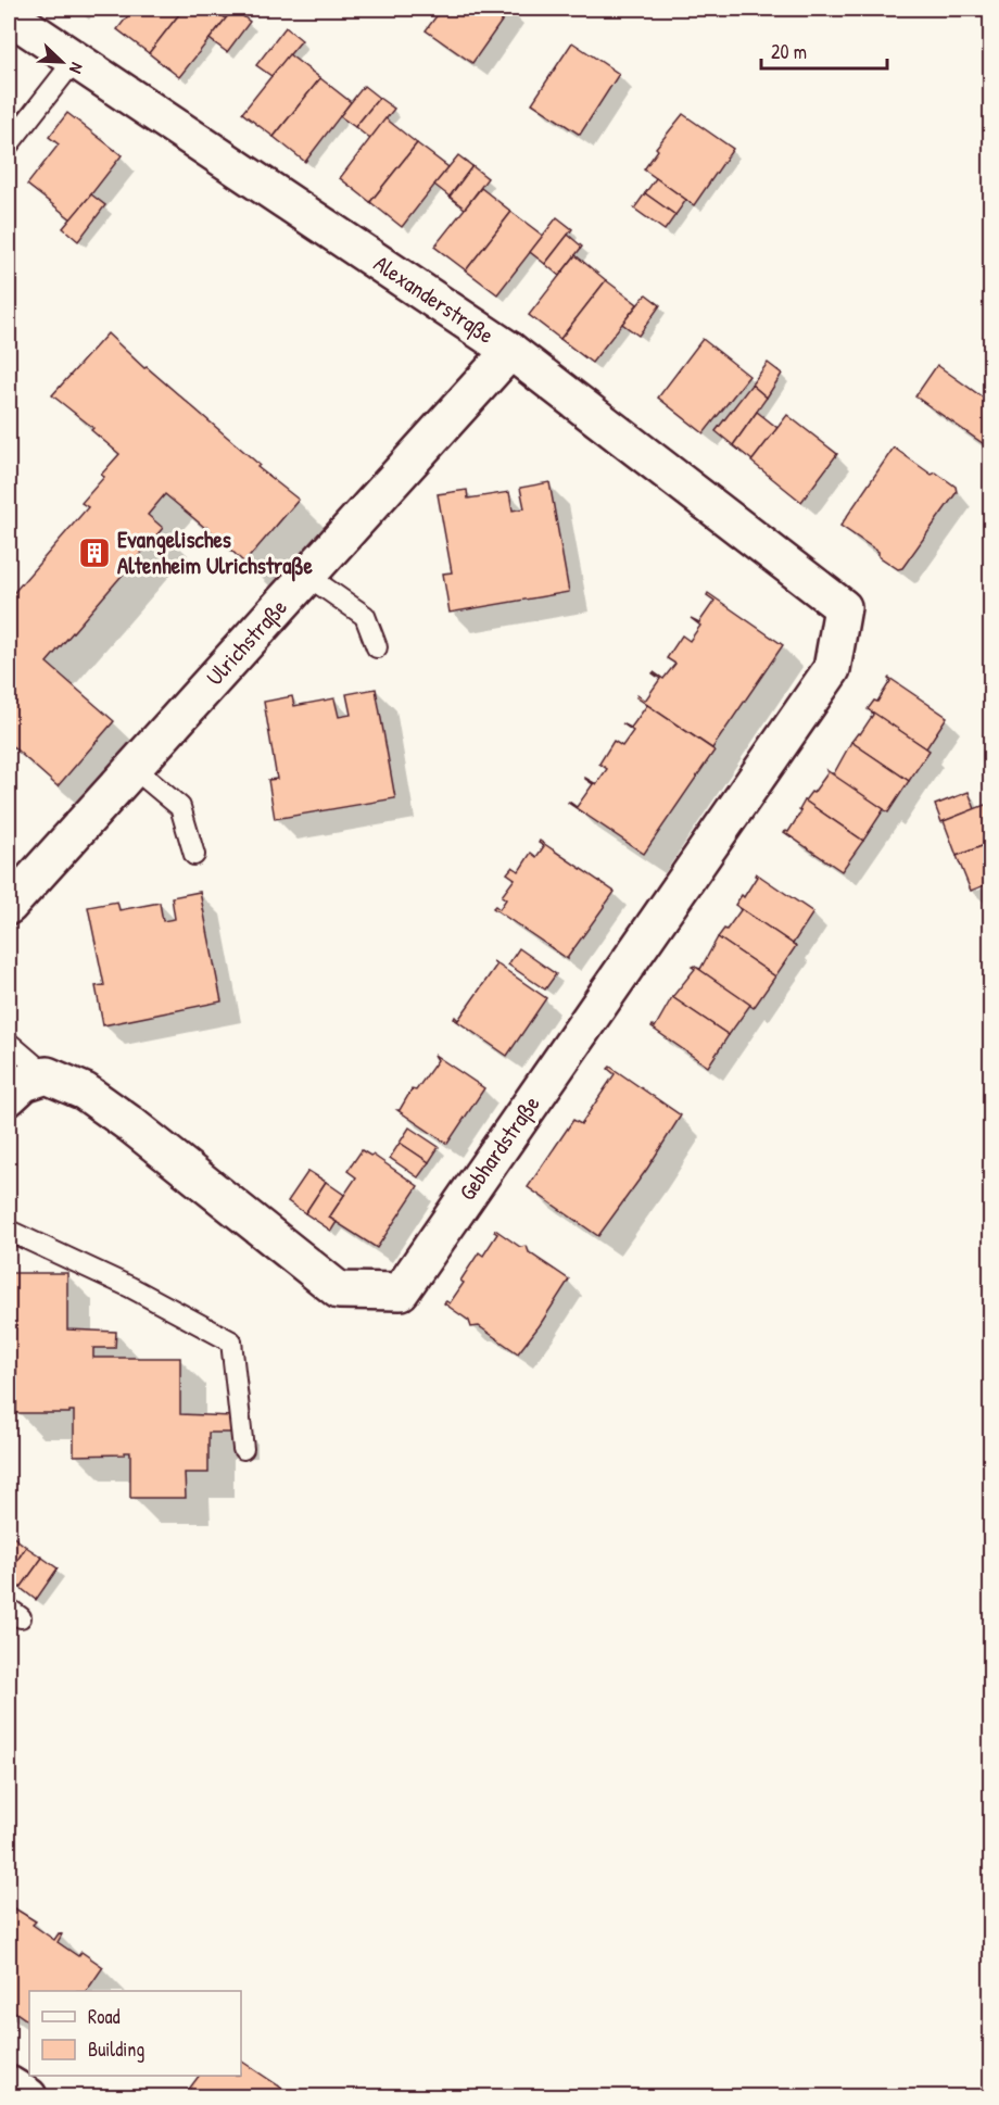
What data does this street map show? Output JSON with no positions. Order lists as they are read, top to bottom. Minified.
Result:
{"streets":{"street":["Alexanderstraße","Ulrichstraße","Gebhardstraße"]},"crossings":[["Alexanderstraße","Ulrichstraße"],["Alexanderstraße","Gebhardstraße"]],"places":{"building":["Evangelisches Altenheim Ulrichstraße"]},"legend":["Road","Building"],"scale_bar":"20 m","north":"bottom right"}
